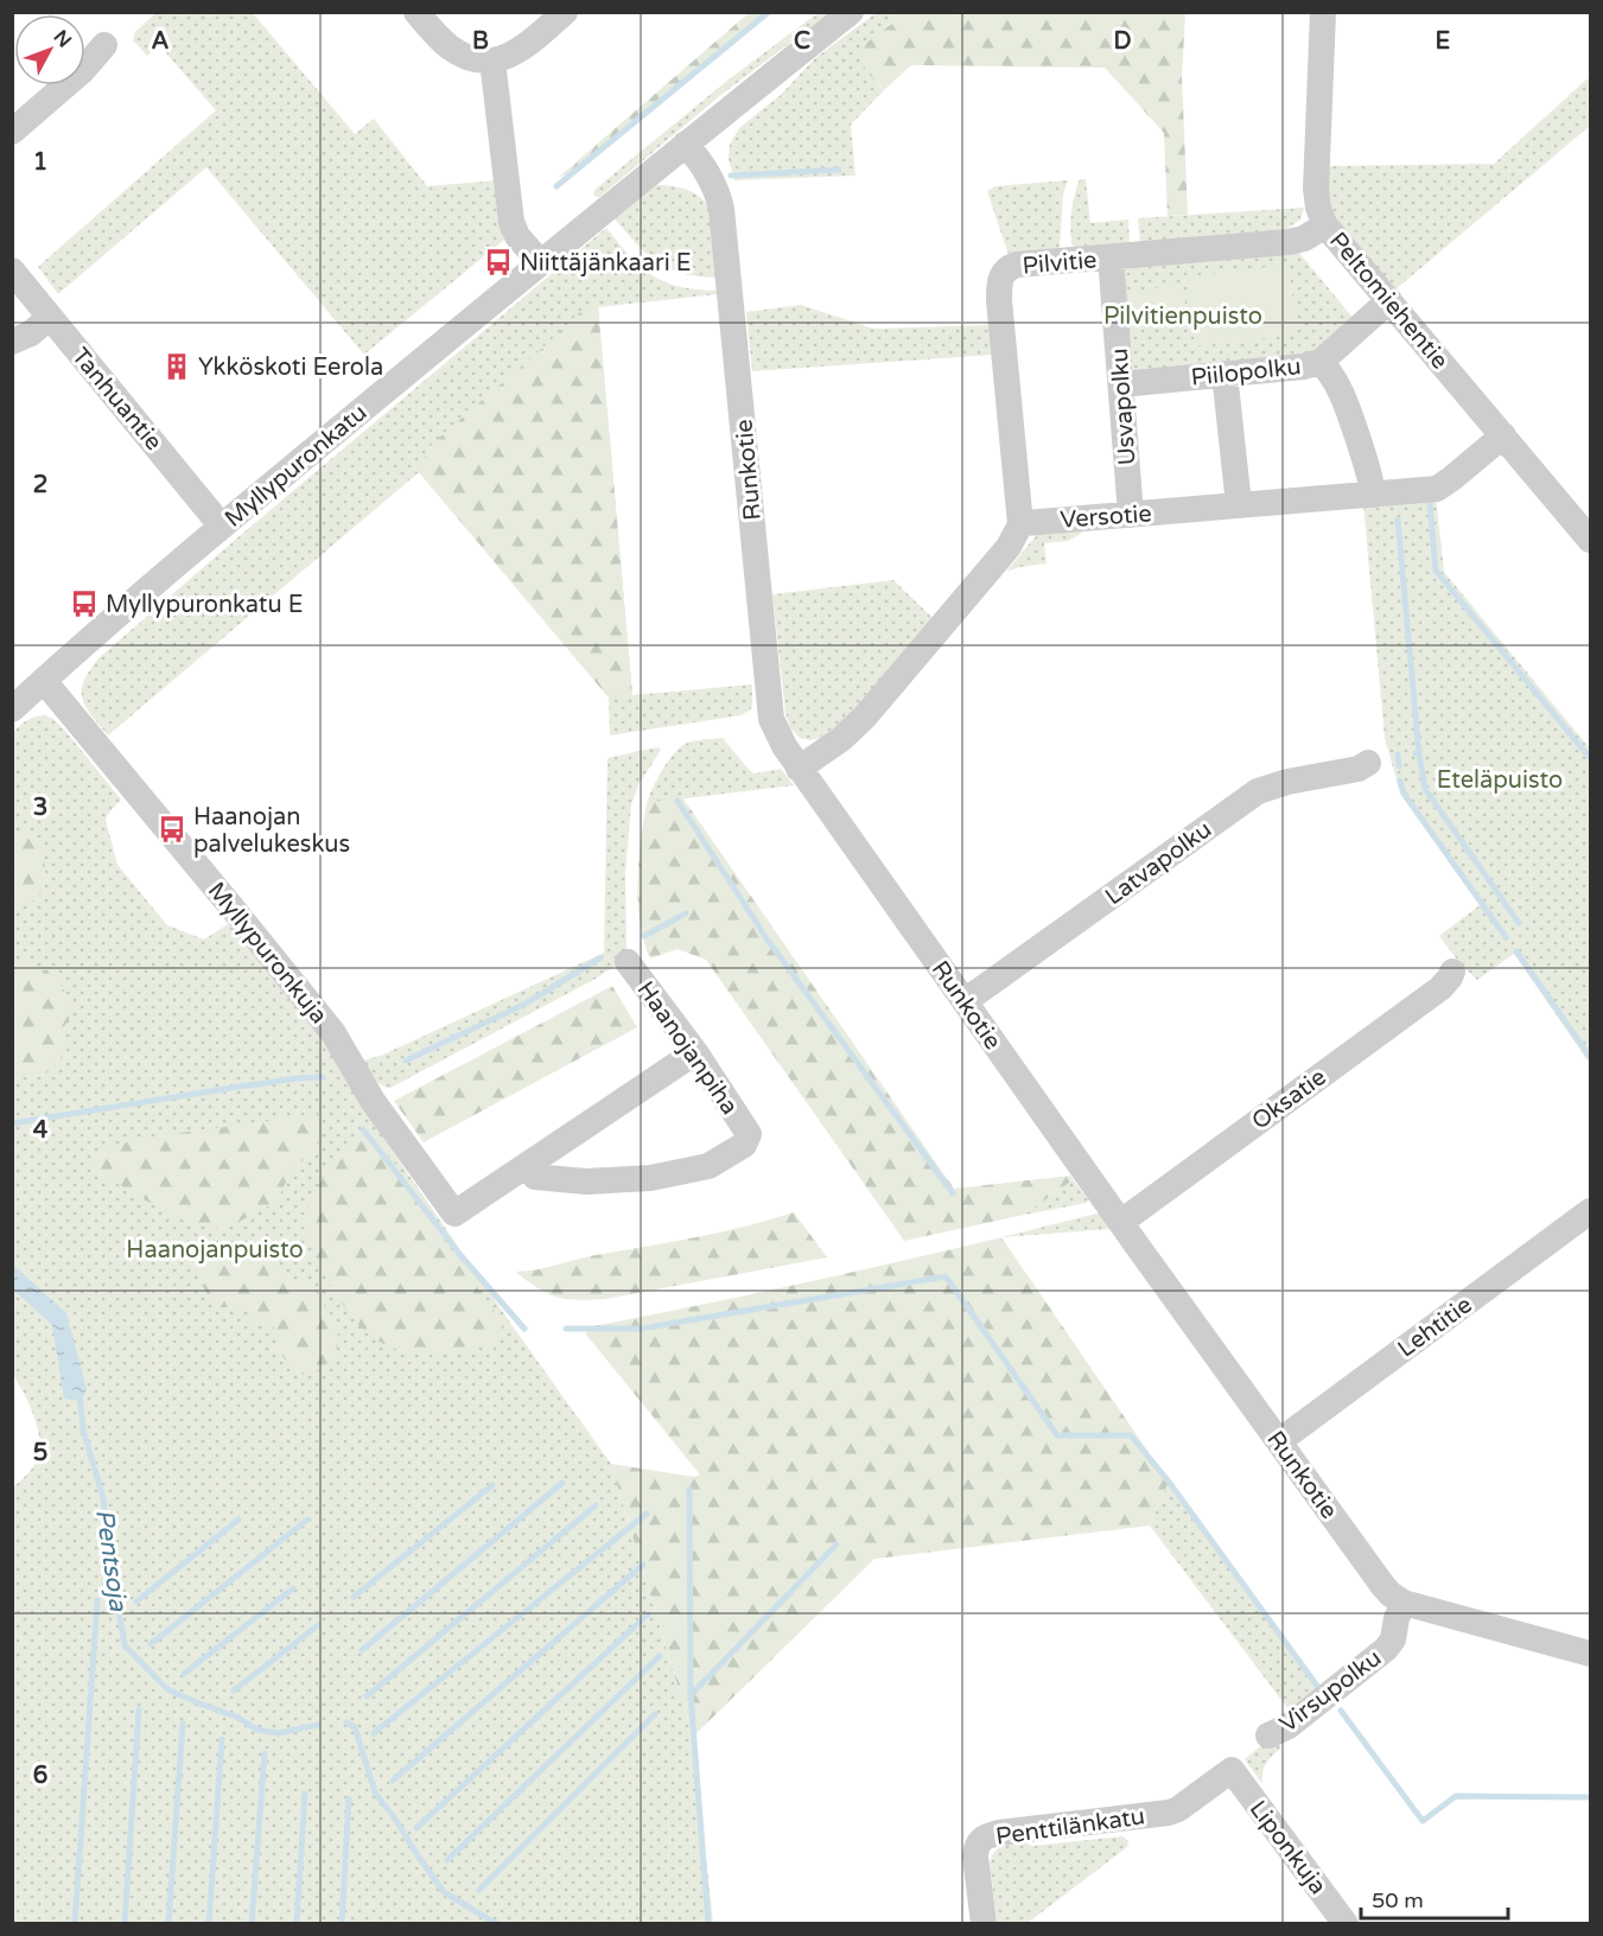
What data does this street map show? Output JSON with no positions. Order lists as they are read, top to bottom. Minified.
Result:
{"streets":{"street":["Pilvitie","Peltomiehentie","Piilopolku","Tanhuantie","Usvapolku","Myllypuronkatu","Runkotie","Versotie","Latvapolku","Myllypuronkuja","Haanojanpiha","Oksatie","Lehtitie","Virsupolku","Penttilänkatu","Liponkuja"]},"crossings":[["Pilvitie","Peltomiehentie"],["Pilvitie","Usvapolku"],["Pilvitie","Versotie"],["Peltomiehentie","Piilopolku"],["Peltomiehentie","Versotie"],["Piilopolku","Usvapolku"],["Tanhuantie","Myllypuronkatu"],["Usvapolku","Versotie"],["Myllypuronkatu","Runkotie"],["Myllypuronkatu","Myllypuronkuja"],["Runkotie","Latvapolku"],["Runkotie","Oksatie"],["Runkotie","Lehtitie"],["Runkotie","Virsupolku"],["Myllypuronkuja","Haanojanpiha"],["Penttilänkatu","Liponkuja"]],"water":["Pentsoja"],"parks":["Pilvitienpuisto","Eteläpuisto","Haanojanpuisto"],"places":{"bus stop":["Niittäjänkaari E","Myllypuronkatu E","Haanojan palvelukeskus"],"building":["Ykköskoti Eerola"]},"scale_bar":"50 m","north":"top right","grid":{"columns":["A","B","C","D","E"],"rows":["1","2","3","4","5","6"]}}
